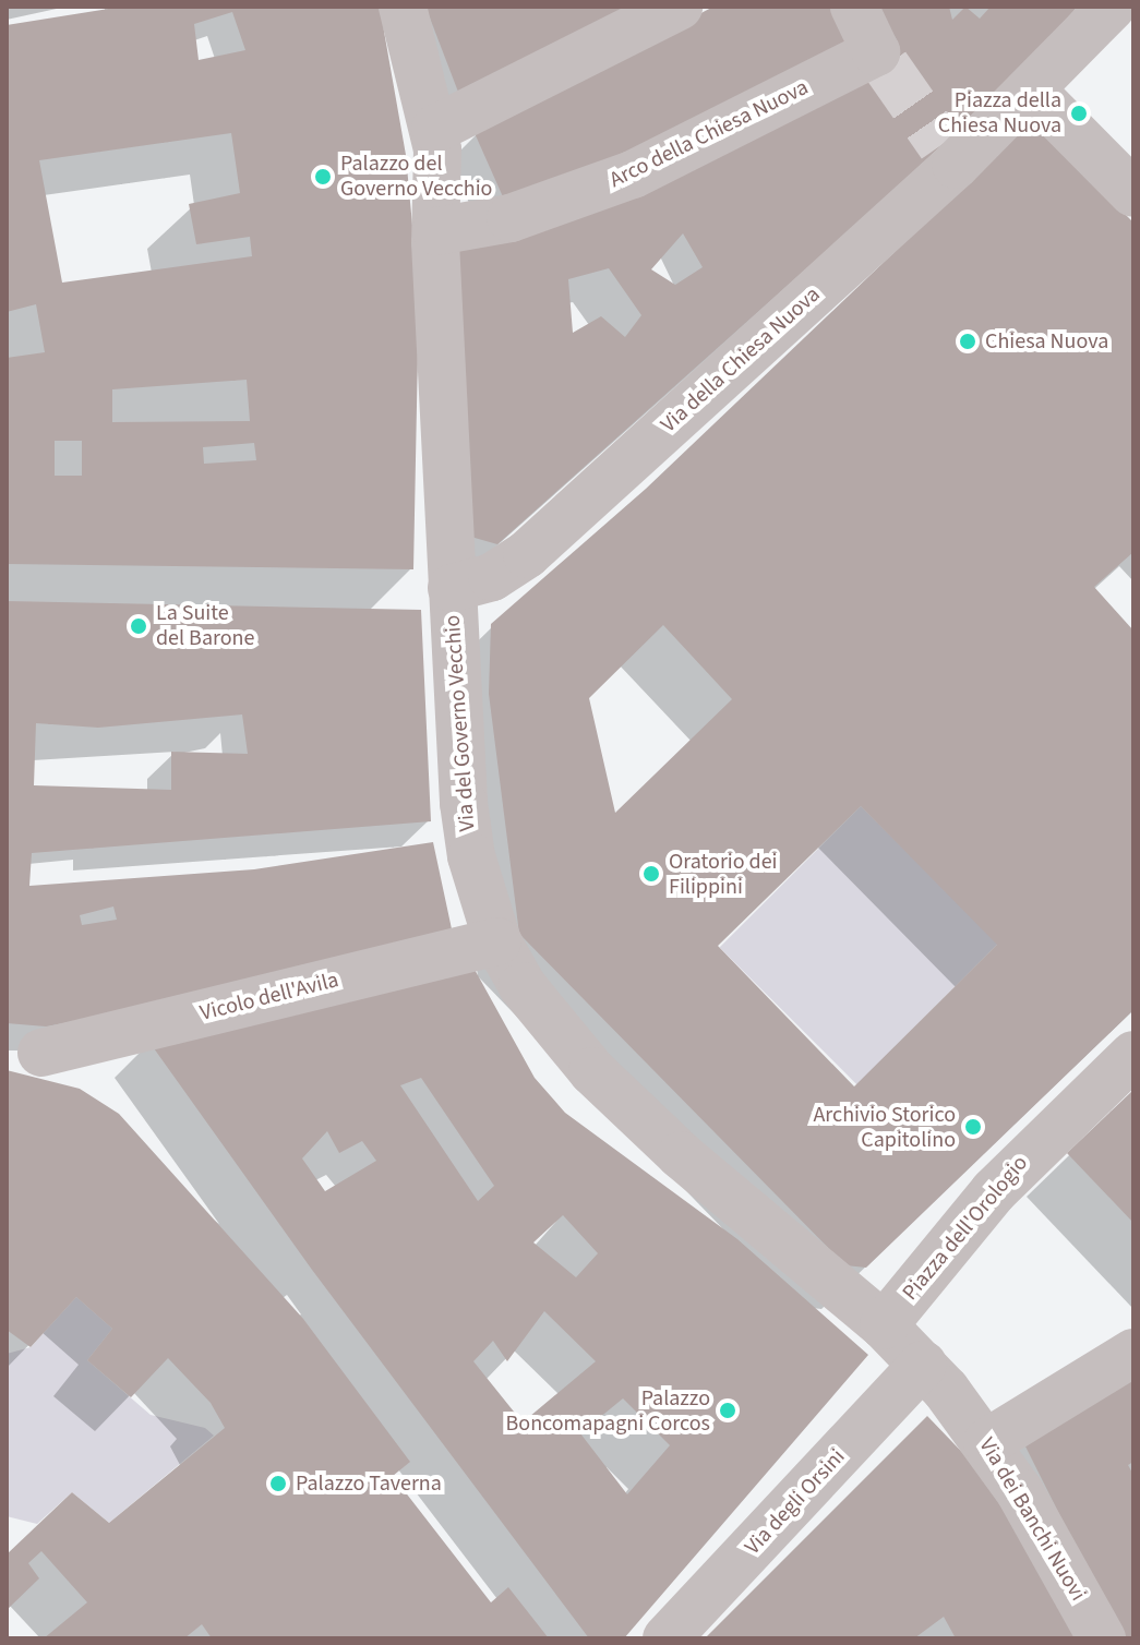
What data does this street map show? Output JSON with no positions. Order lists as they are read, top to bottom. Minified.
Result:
{"streets":{"street":["Arco della Chiesa Nuova","Via della Chiesa Nuova","Via del Governo Vecchio","Vicolo dell'Avila","Piazza dell'Orologio","Via degli Orsini","Via dei Banchi Nuovi"]},"crossings":[["Arco della Chiesa Nuova","Via del Governo Vecchio"],["Via della Chiesa Nuova","Via del Governo Vecchio"],["Via del Governo Vecchio","Vicolo dell'Avila"],["Via del Governo Vecchio","Piazza dell'Orologio"],["Via del Governo Vecchio","Via degli Orsini"],["Via del Governo Vecchio","Via dei Banchi Nuovi"],["Via degli Orsini","Via dei Banchi Nuovi"]],"places":["Piazza della Chiesa Nuova","Palazzo del Governo Vecchio","Chiesa Nuova","La Suite del Barone","Oratorio dei Filippini","Archivio Storico Capitolino","Palazzo Boncomapagni Corcos","Palazzo Taverna"]}
